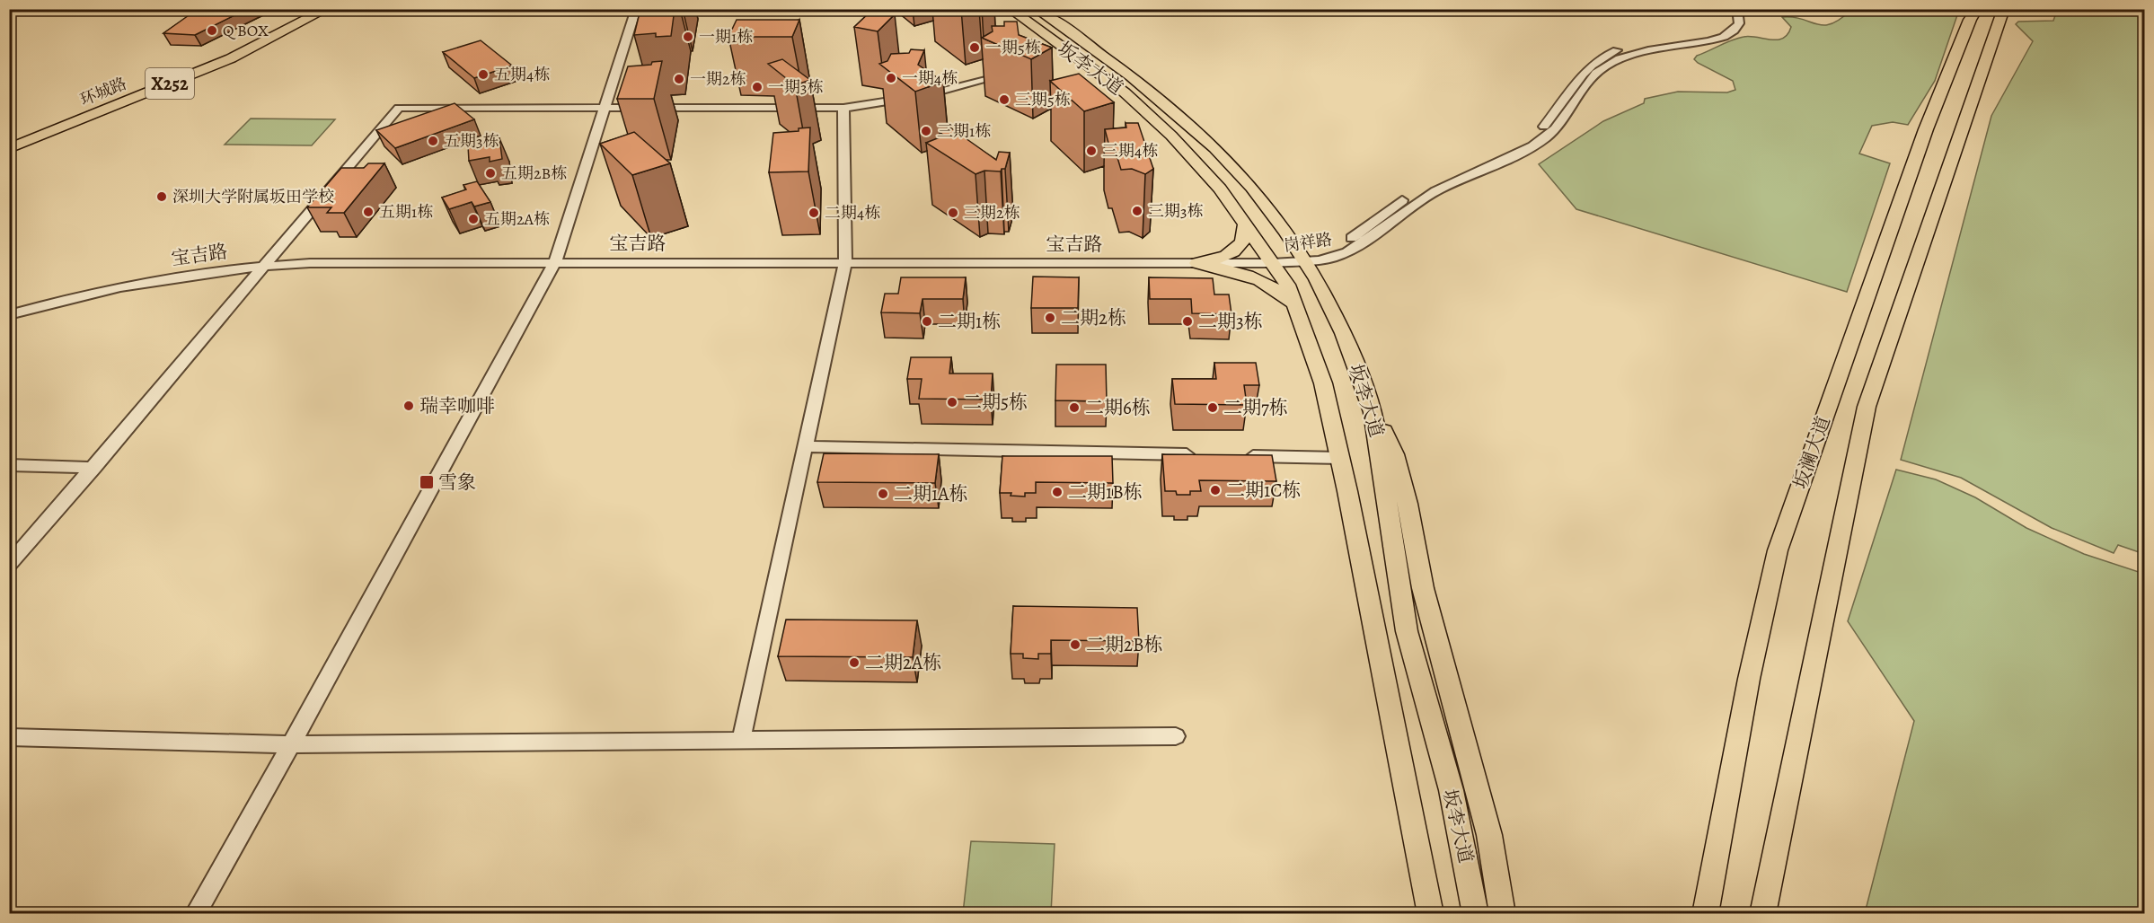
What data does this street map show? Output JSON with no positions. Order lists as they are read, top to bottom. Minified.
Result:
{"streets":{"main road":["坂李大道","X252","环城路","坂澜大道"],"street":["岗祥路","宝吉路"]},"crossings":[["坂李大道","岗祥路"],["坂李大道","宝吉路"],["岗祥路","宝吉路"]],"places":{"other":["Q BOX","一期1栋","一期5栋","五期4栋","一期4栋","一期2栋","一期3栋","三期5栋","三期1栋","五期3栋","三期4栋","五期2B栋","深圳大学附属坂田学校","三期3栋","五期1栋","二期4栋","三期2栋","五期2A栋","二期2栋","二期1栋","二期3栋","二期5栋","瑞幸咖啡","二期6栋","二期7栋","二期1C栋","二期1B栋","二期1A栋","二期2B栋","二期2A栋"],"transit":["雪象"]}}
